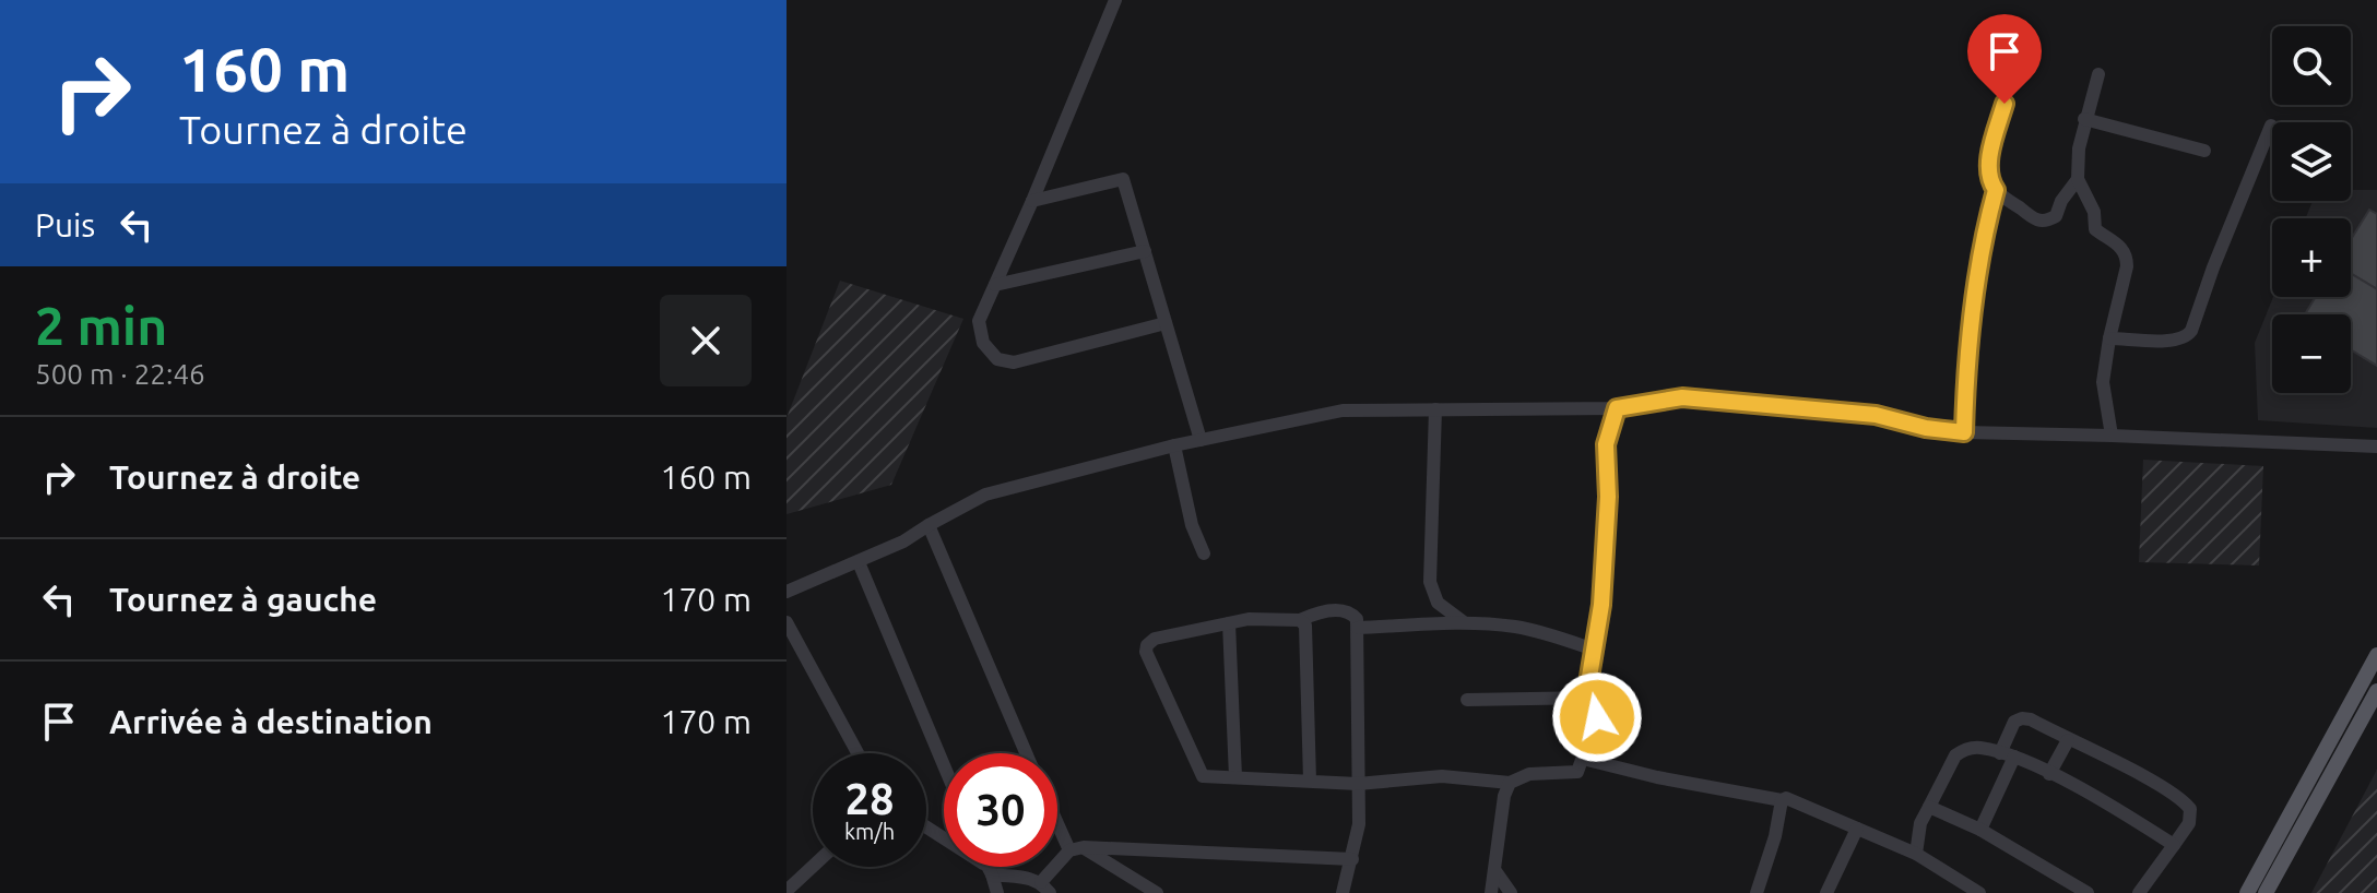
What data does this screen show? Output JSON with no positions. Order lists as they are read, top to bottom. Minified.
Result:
{"page":{"turn":["160 m","Tournez à droite"],"map_buttons":["+","−"],"then":"Puis","heading":["2 min","500 m · 22:46"],"list":[{"name":"Tournez à droite","value":"160 m"},{"name":"Tournez à gauche","value":"170 m"},{"name":"Arrivée à destination","value":"170 m"}],"speed":"28 km/h","limit":"30"}}
